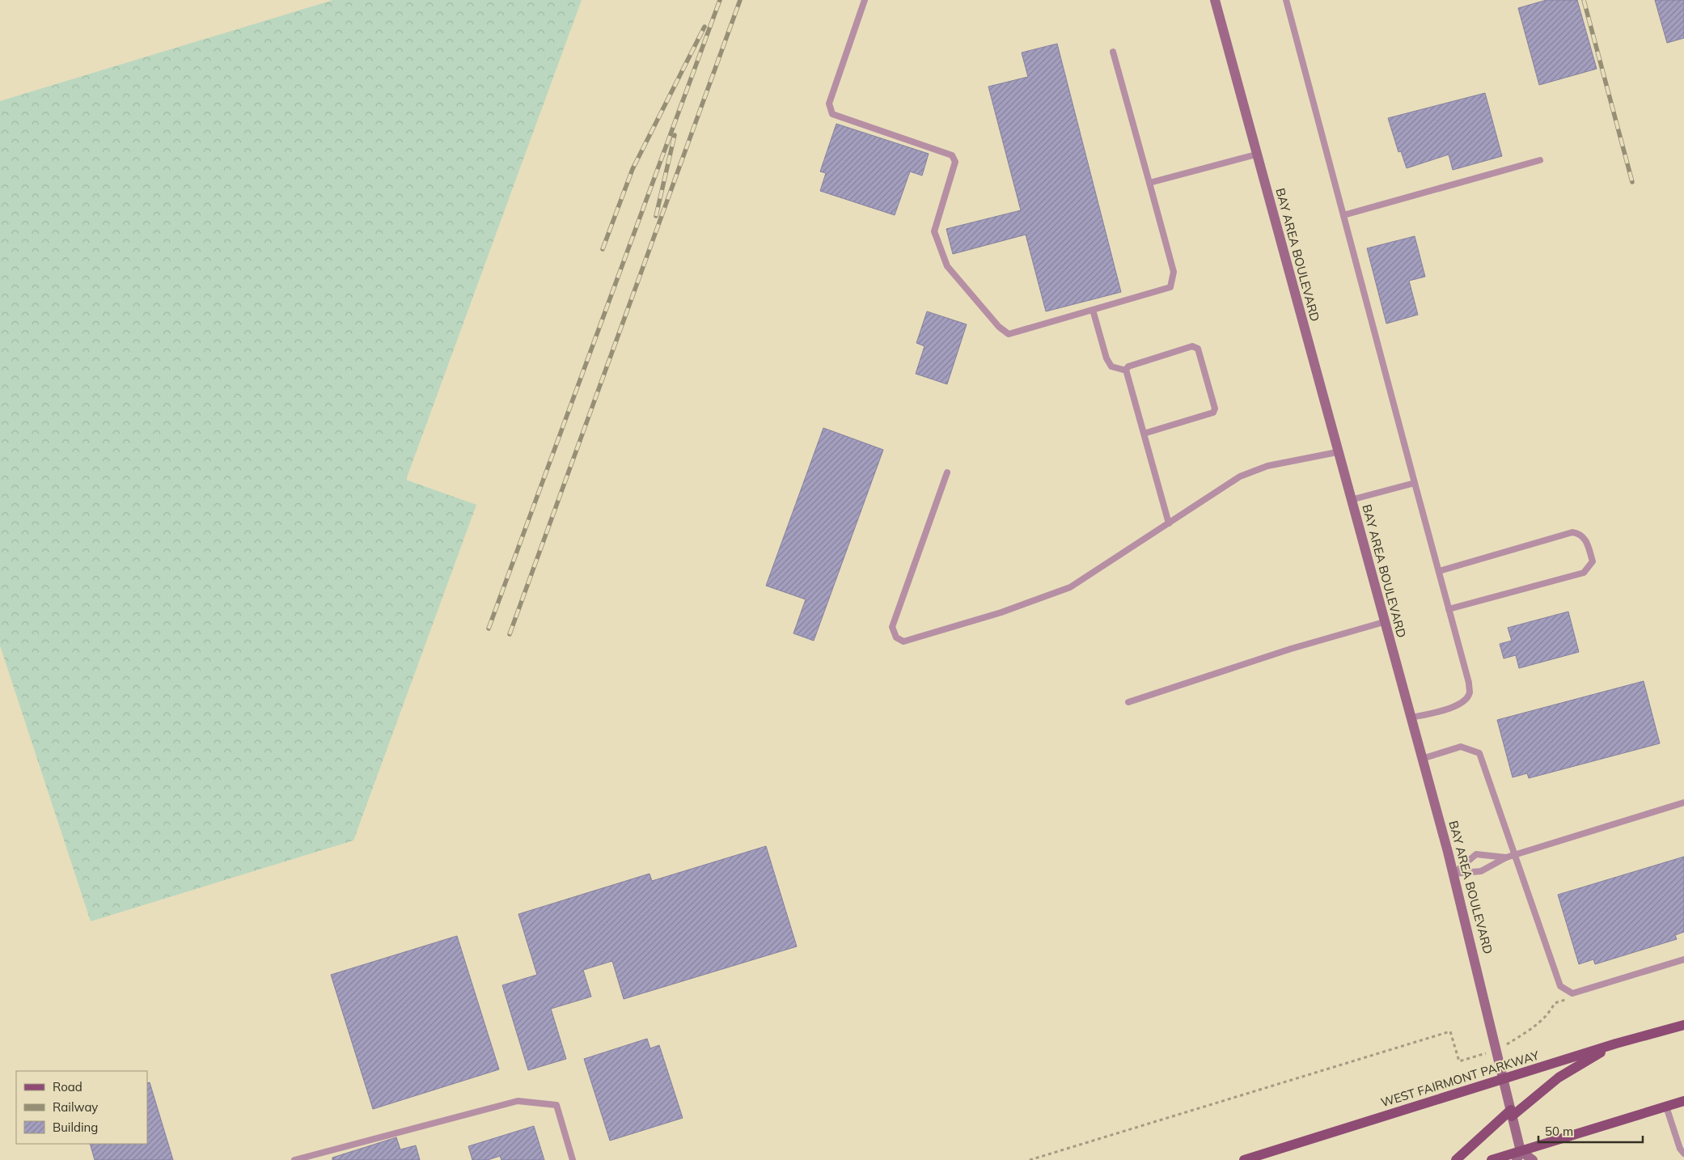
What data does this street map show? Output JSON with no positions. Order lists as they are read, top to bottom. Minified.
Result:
{"streets":{"main road":["BAY AREA BOULEVARD","WEST FAIRMONT PARKWAY"]},"crossings":[["BAY AREA BOULEVARD","WEST FAIRMONT PARKWAY"]],"legend":["Road","Railway","Building"],"scale_bar":"50 m"}
